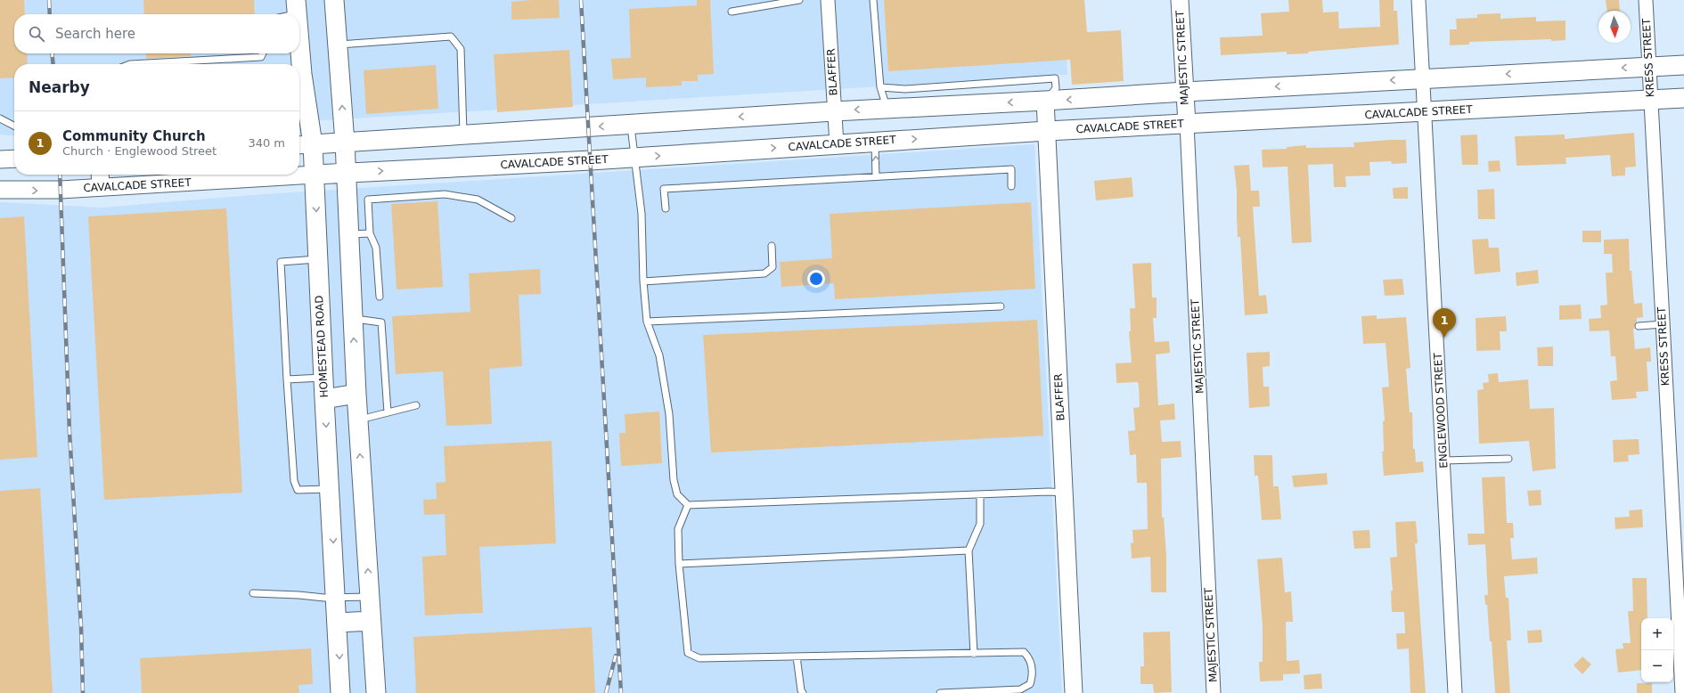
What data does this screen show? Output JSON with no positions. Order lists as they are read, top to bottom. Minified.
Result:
{"streets":{"main road":["CAVALCADE STREET","HOMESTEAD ROAD"],"street":["MAJESTIC STREET","KRESS STREET","BLAFFER","ENGLEWOOD STREET"]},"crossings":[["MAJESTIC STREET","CAVALCADE STREET"],["KRESS STREET","CAVALCADE STREET"],["BLAFFER","CAVALCADE STREET"],["CAVALCADE STREET","HOMESTEAD ROAD"],["CAVALCADE STREET","ENGLEWOOD STREET"]],"north":"bottom","page":{"search":"Search here","heading":"Nearby","list":[{"mark":"1","name":"Community Church","note":"Church · Englewood Street","value":"340 m"}],"pins":"1","map_buttons":["+","−"]}}
